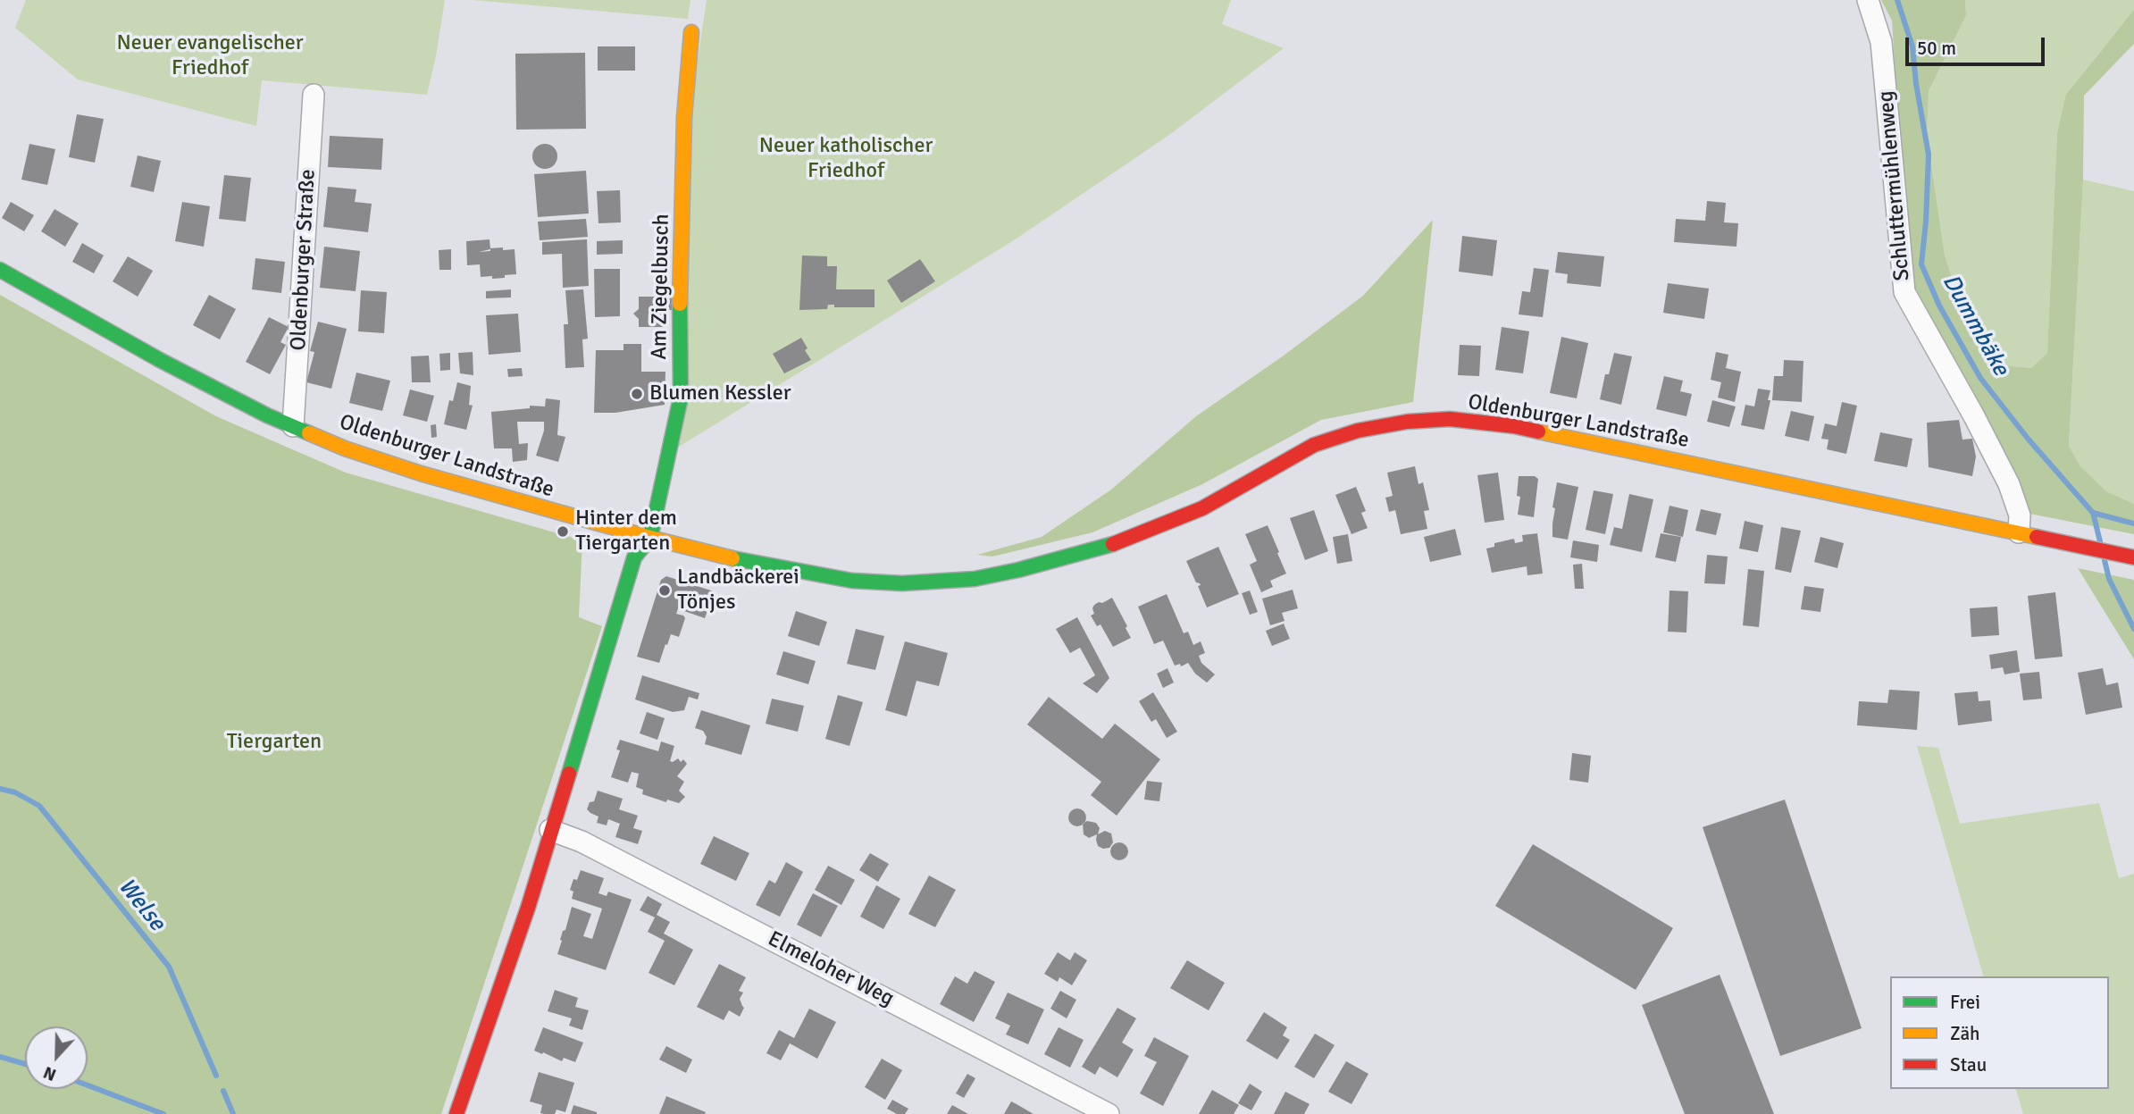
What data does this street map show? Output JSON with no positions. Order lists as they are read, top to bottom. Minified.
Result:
{"streets":{"main road":["Am Ziegelbusch","Oldenburger Landstraße"],"street":["Schluttermühlenweg","Oldenburger Straße","Elmeloher Weg"]},"crossings":[["Schluttermühlenweg","Oldenburger Landstraße"],["Oldenburger Straße","Oldenburger Landstraße"],["Am Ziegelbusch","Oldenburger Landstraße"]],"water":["Dummbäke","Welse"],"parks":["Neuer evangelischer Friedhof","Neuer katholischer Friedhof","Tiergarten"],"places":["Blumen Kessler","Hinter dem Tiergarten","Landbäckerei Tönjes"],"legend":["Frei","Zäh","Stau"],"scale_bar":"50 m","north":"bottom"}
